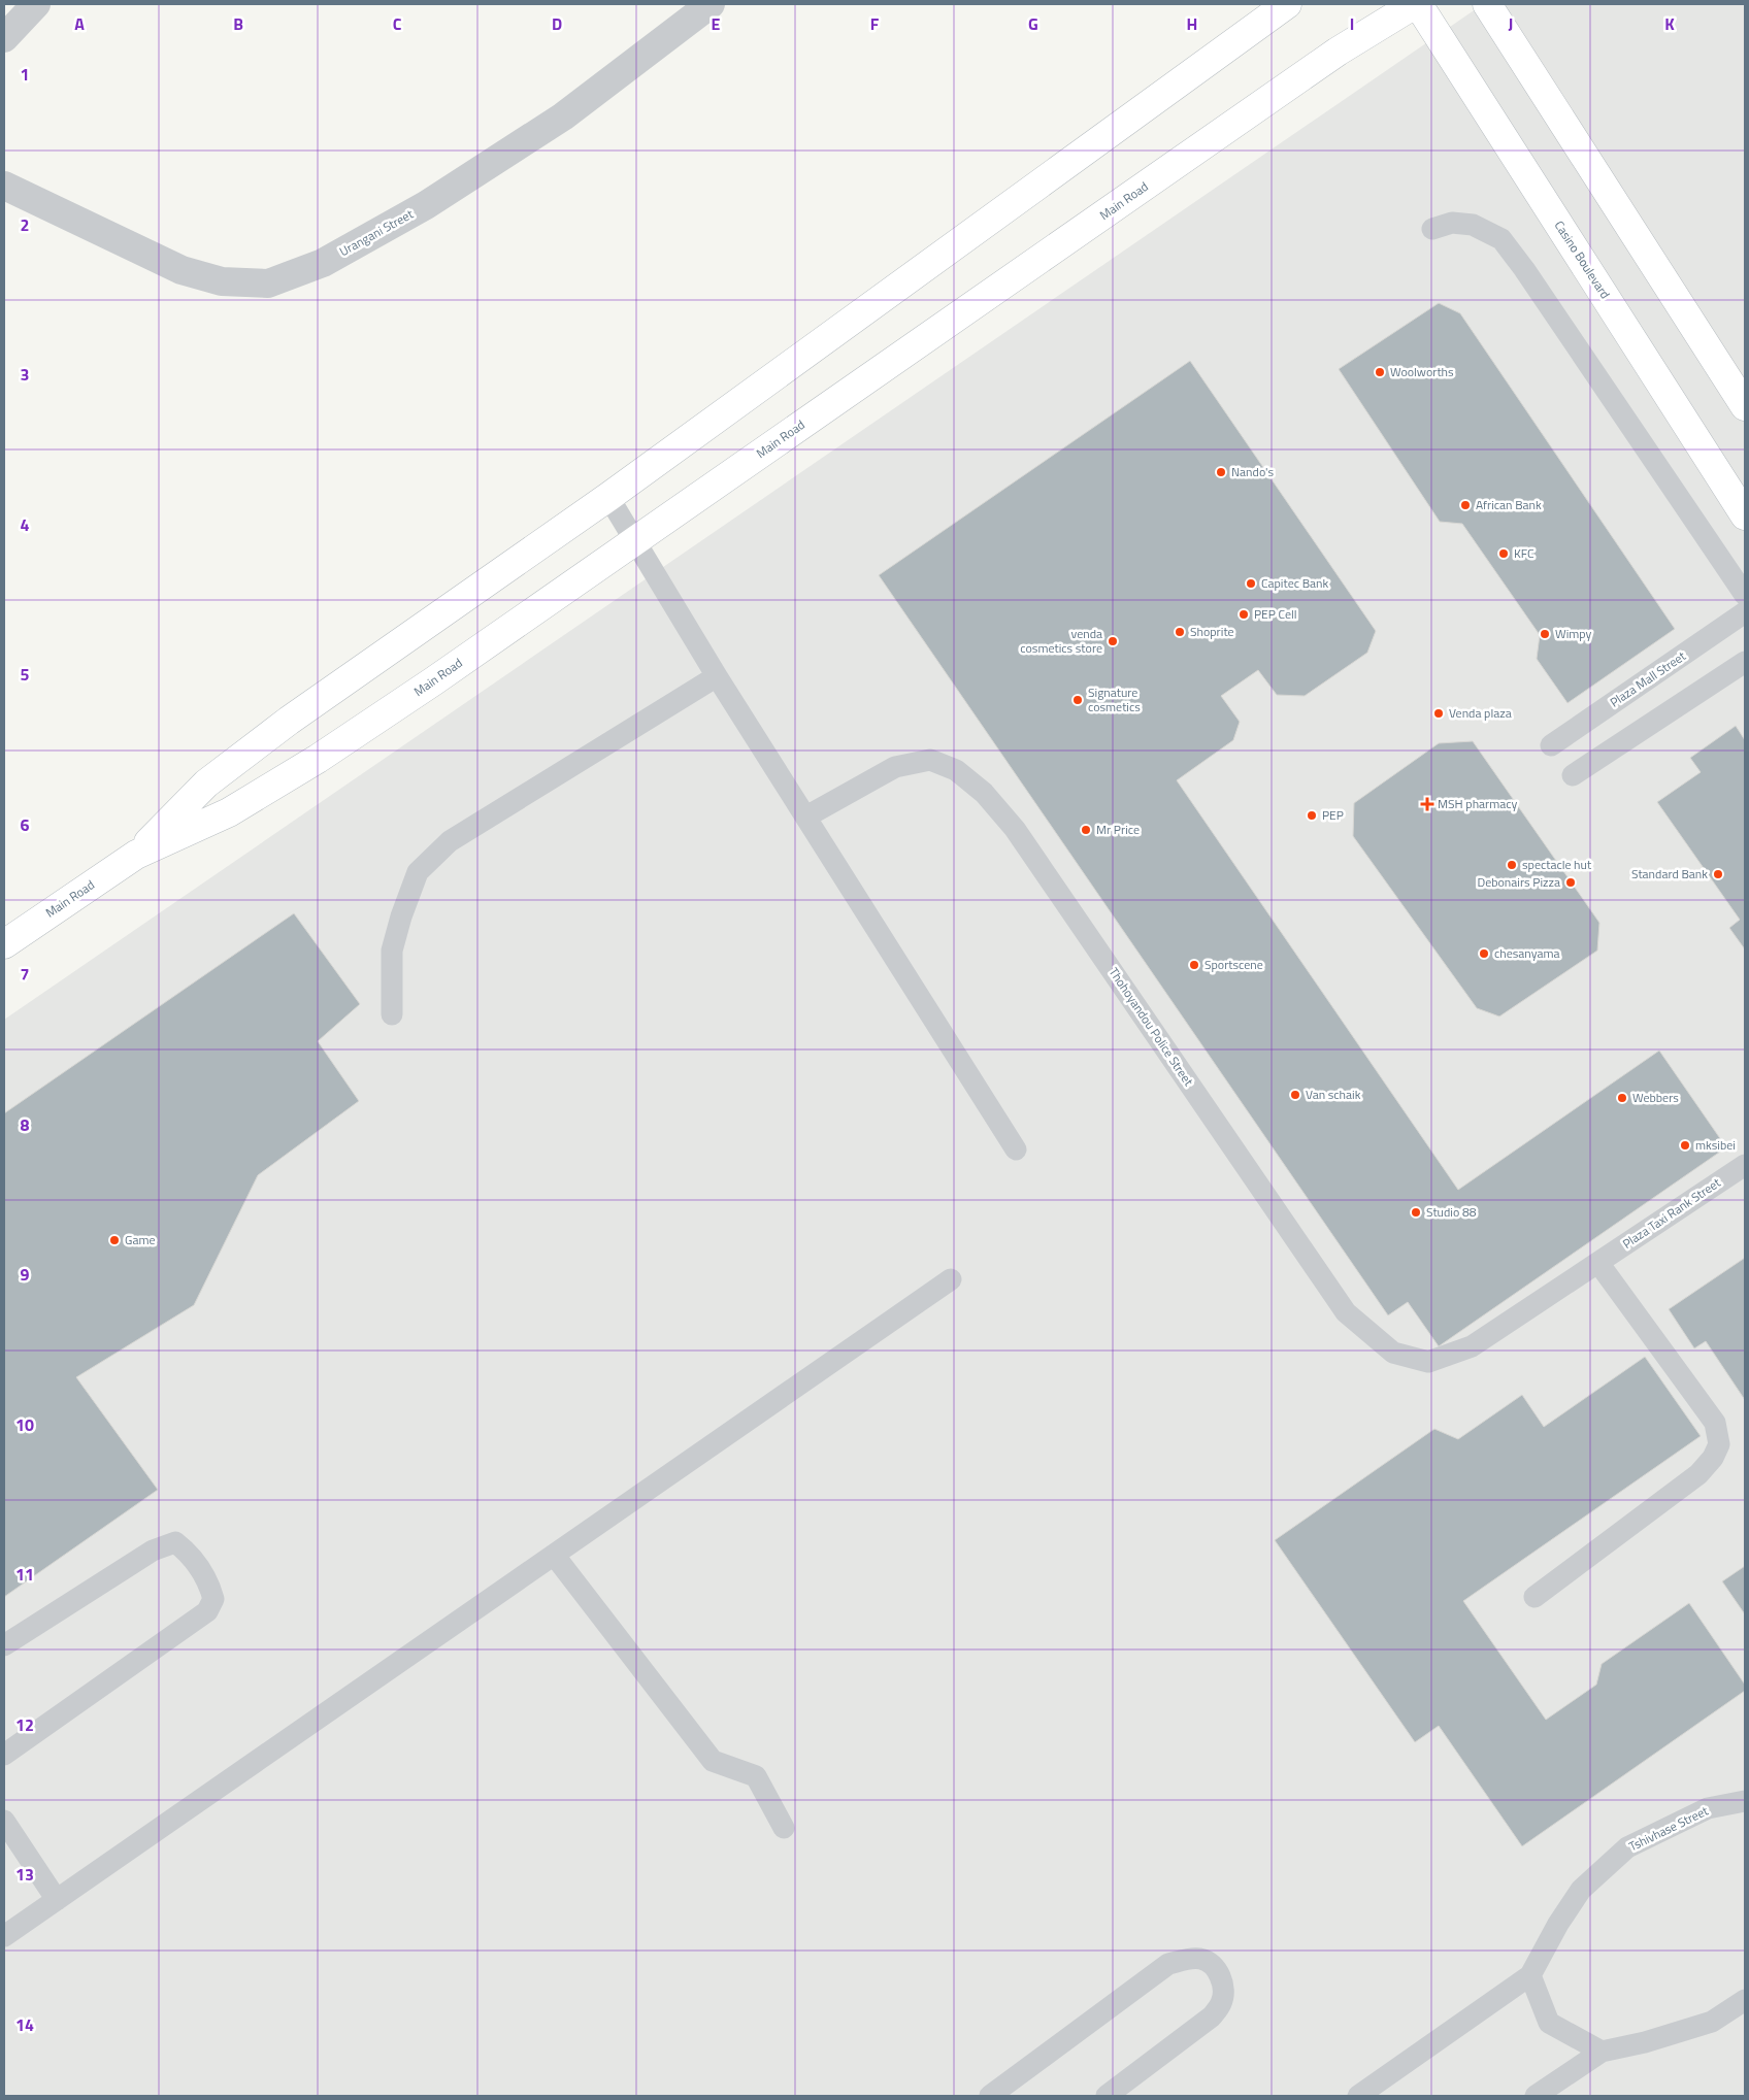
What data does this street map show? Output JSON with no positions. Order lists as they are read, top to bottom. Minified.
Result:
{"streets":{"main road":["Main Road","Casino Boulevard"],"street":["Urangani Street"],"lane":["Plaza Mall Street","Thohoyandou Police Street","Plaza Taxi Rank Street","Tshivhase Street"]},"crossings":[["Main Road","Casino Boulevard"],["Thohoyandou Police Street","Plaza Taxi Rank Street"]],"places":{"other":["Woolworths","Nando's","African Bank","KFC","Capitec Bank","PEP Cell","Shoprite","Wimpy","venda cosmetics store","Signature cosmetics","Venda plaza","PEP","Mr Price","spectacle hut","Standard Bank","Debonairs Pizza","chesanyama","Sportscene","Van schaik","Webbers","mksibei","Studio 88","Game"],"health":["MSH pharmacy"]},"grid":{"columns":["A","B","C","D","E","F","G","H","I","J","K"],"rows":["1","2","3","4","5","6","7","8","9","10","11","12","13","14"]}}
